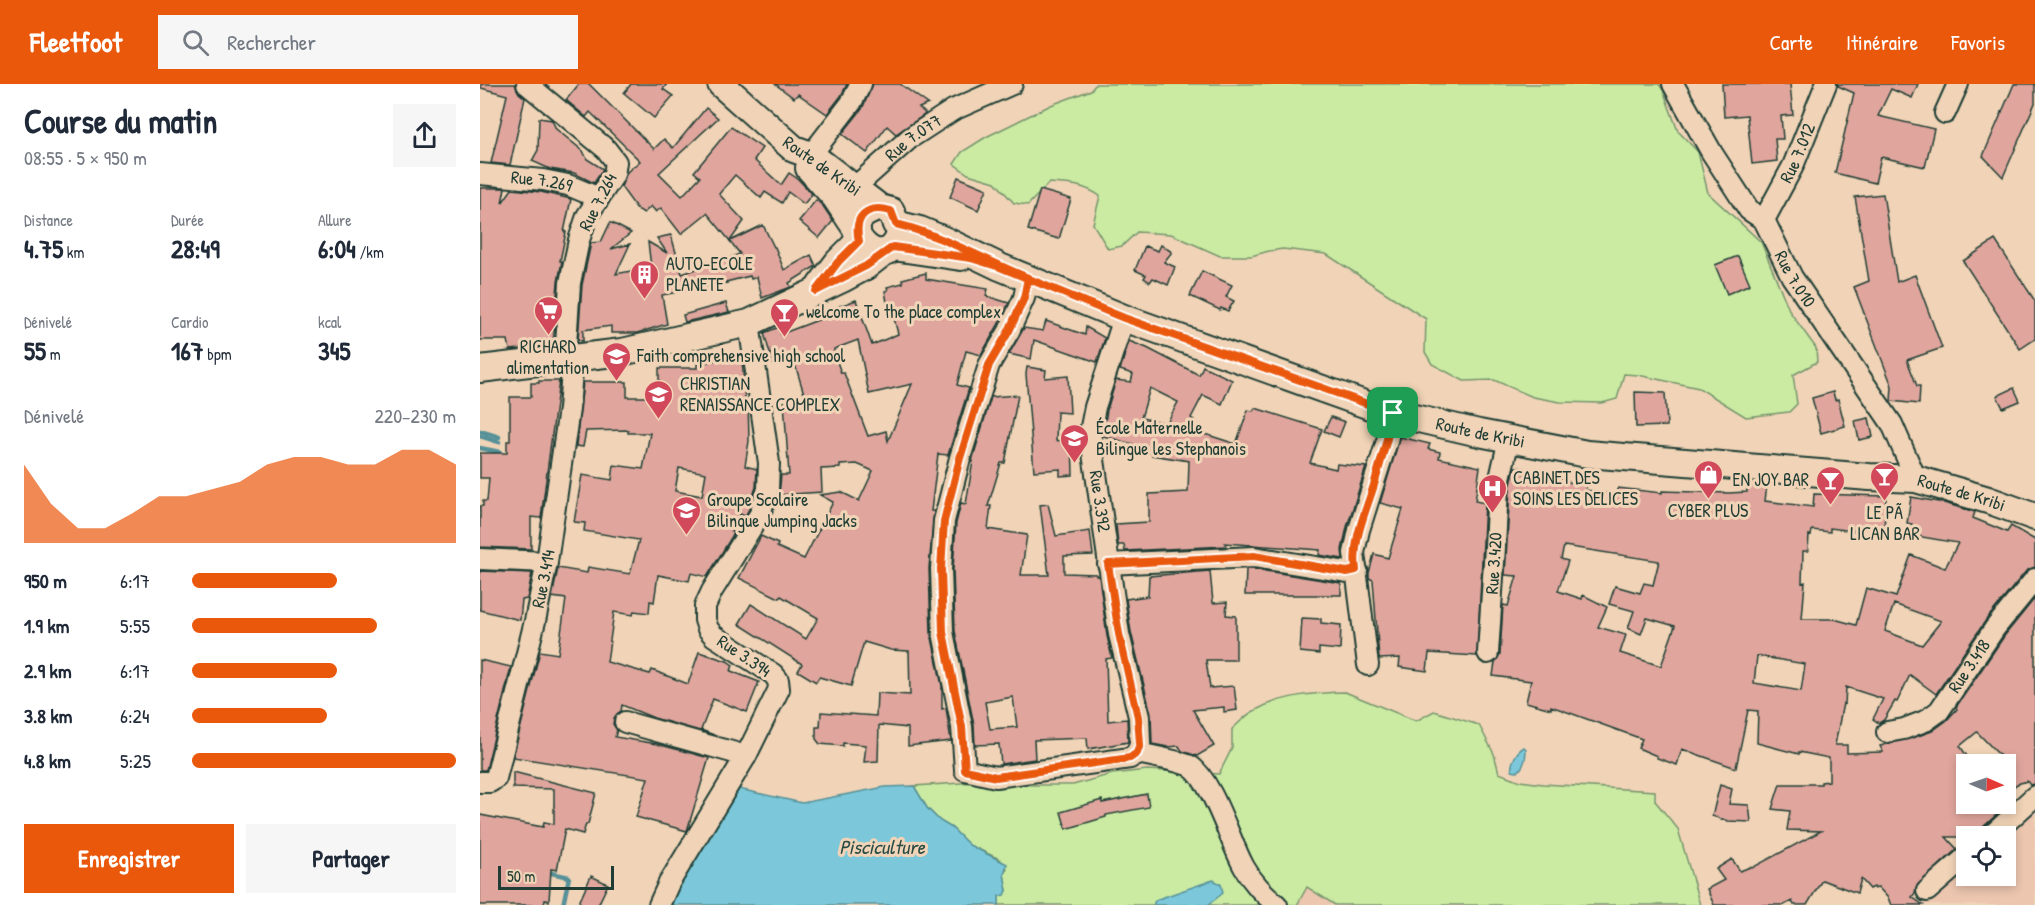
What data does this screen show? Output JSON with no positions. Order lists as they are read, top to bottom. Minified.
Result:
{"streets":{"main road":["Route de Kribi"],"street":["Rue 7.077","Rue 7.012","Rue 7.269","Rue 7.264","Rue 7.010","Rue 3.392","Rue 3.420","Rue 3.414","Rue 3.394","Rue 3.418"]},"crossings":[["Rue 7.077","Route de Kribi"],["Rue 7.012","Rue 7.010"],["Route de Kribi","Rue 7.010"],["Route de Kribi","Rue 3.392"],["Route de Kribi","Rue 3.420"],["Rue 7.269","Rue 7.264"],["Rue 7.264","Rue 3.414"]],"water":["Pisciculture"],"places":{"building":["AUTO-ECOLE PLANETE"],"supermarket":["RICHARD alimentation"],"bar":["welcome To the place complex","LE PÃ LICAN BAR","EN JOY BAR"],"school or university":["Faith comprehensive high school","CHRISTIAN RENAISSANCE COMPLEX","École Maternelle Bilingue les Stephanois","Groupe Scolaire Bilingue Jumping Jacks"],"shop":["CYBER PLUS"],"hospital":["CABINET DES SOINS LES DELICES"]},"scale_bar":"50 m","north":"right","page":{"header":"Fleetfoot","search":"Rechercher","nav":["Carte","Itinéraire","Favoris"],"heading":["Course du matin","08:55 · 5 × 950 m"],"stats":[["Distance","4.75 km"],["Durée","28:49"],["Allure","6:04 /km"],["Dénivelé","55 m"],["Cardio","167 bpm"],["kcal","345"]],"chart":["Dénivelé","220–230 m"],"list":[{"name":"950 m","note":"6:17"},{"name":"1.9 km","note":"5:55"},{"name":"2.9 km","note":"6:17"},{"name":"3.8 km","note":"6:24"},{"name":"4.8 km","note":"5:25"}],"buttons":["Enregistrer","Partager"],"scale":"50 m"}}
